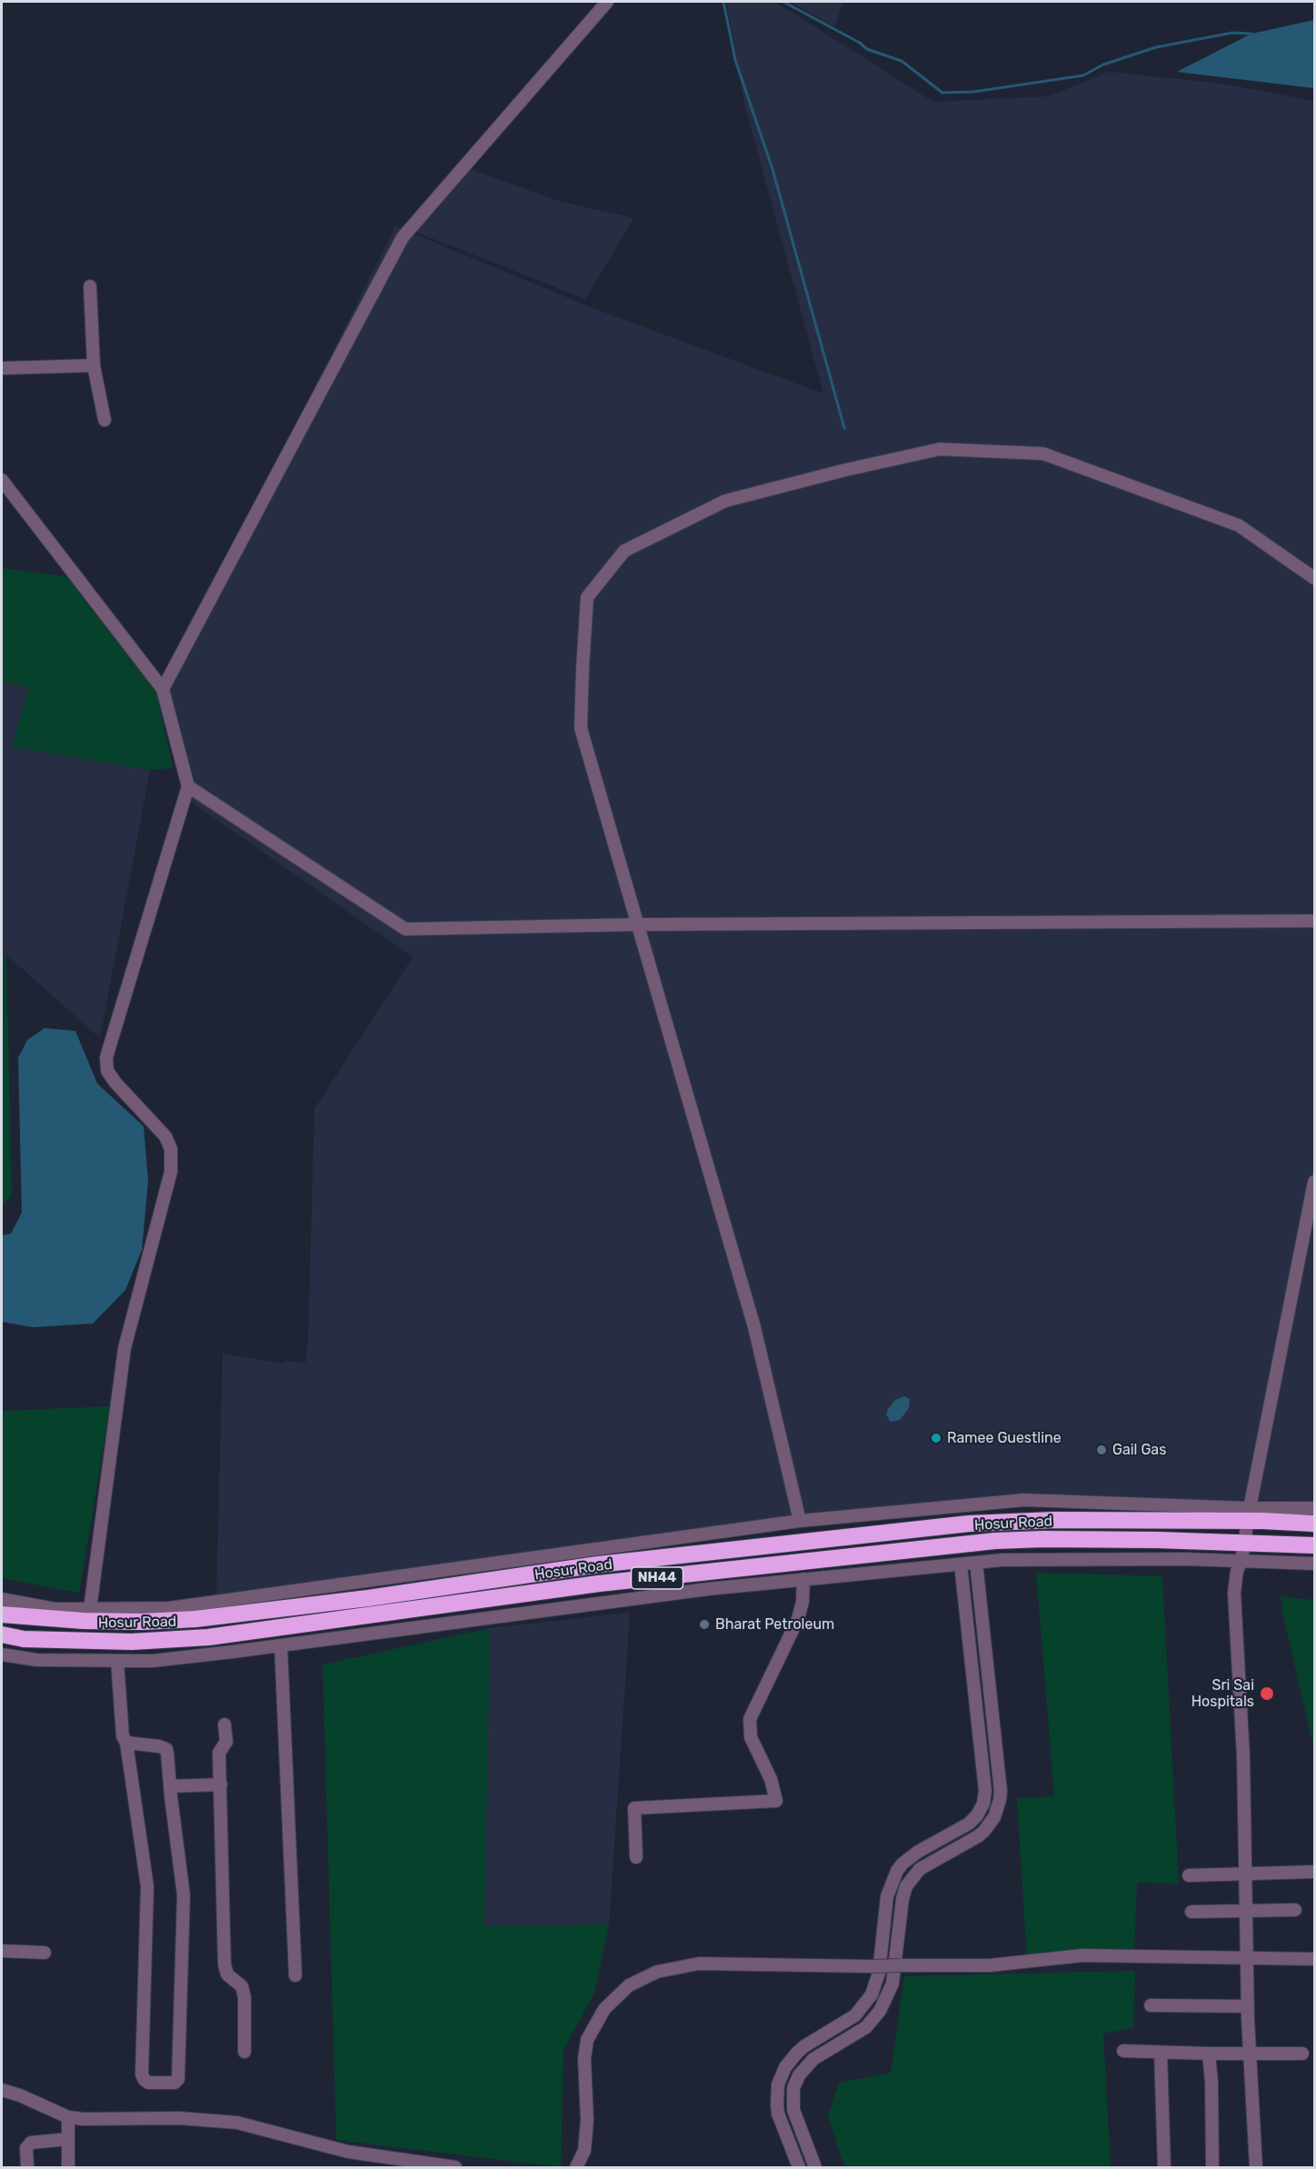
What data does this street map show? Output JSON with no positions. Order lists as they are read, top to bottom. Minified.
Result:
{"streets":{"highway":["Hosur Road","NH44"]},"places":["Ramee Guestline","Gail Gas","Bharat Petroleum","Sri Sai Hospitals"]}
